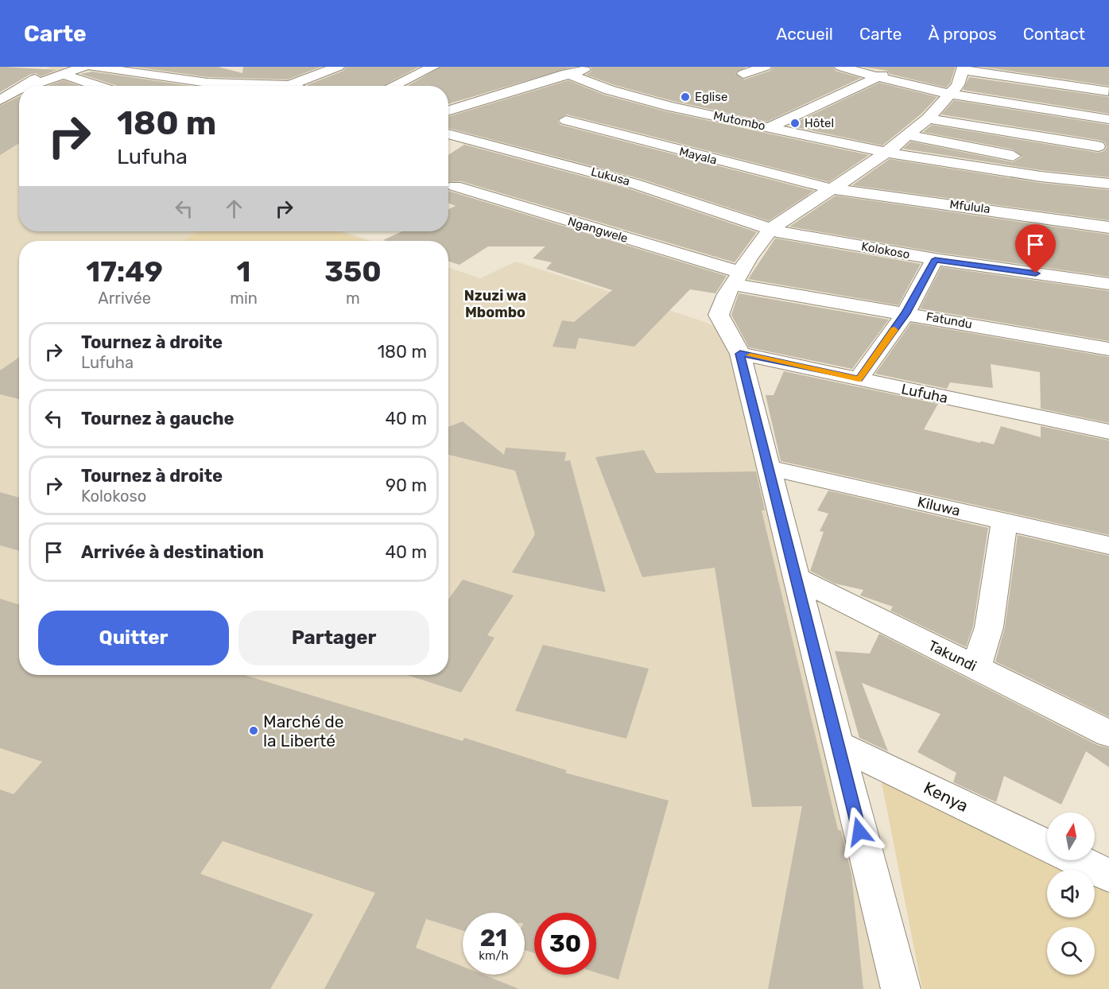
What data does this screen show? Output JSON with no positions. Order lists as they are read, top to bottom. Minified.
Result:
{"streets":{"street":["Mutombo","Mayala","Lukusa","Mfulula","Ngangwele","Kolokoso","Fatundu","Lufuha","Kiluwa","Takundi","Kenya"]},"crossings":[["Mayala","Mfulula"],["Lukusa","Kolokoso"],["Ngangwele","Fatundu"]],"districts":["Nzuzi wa Mbombo"],"places":["Eglise","Hôtel","Marché de la Liberté"],"north":"top","page":{"header":"Carte","nav":["Accueil","Carte","À propos","Contact"],"turn":["180 m","Lufuha"],"eta":["17:49","Arrivée","1","min","350","m"],"list":[{"name":"Tournez à droite","note":"Lufuha","value":"180 m"},{"name":"Tournez à gauche","value":"40 m"},{"name":"Tournez à droite","note":"Kolokoso","value":"90 m"},{"name":"Arrivée à destination","value":"40 m"}],"buttons":["Quitter","Partager"],"speed":"21 km/h","limit":"30"}}
